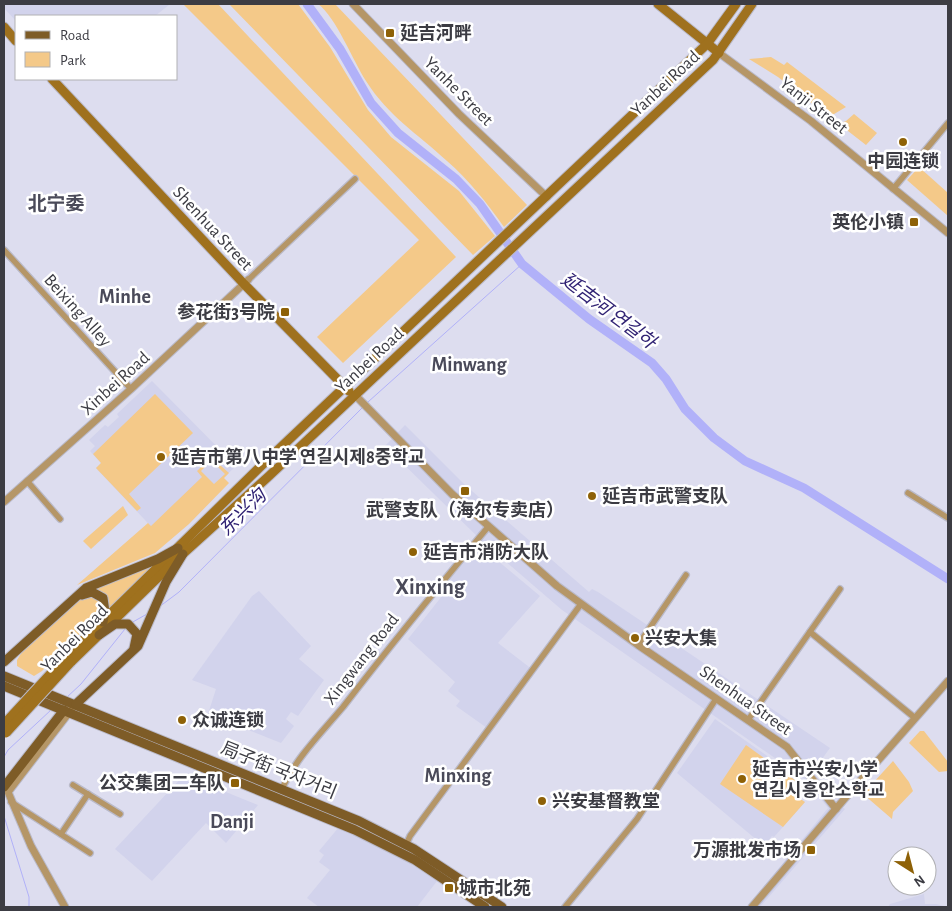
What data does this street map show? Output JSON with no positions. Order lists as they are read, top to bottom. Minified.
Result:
{"streets":{"main road":["Yanbei Road","Yanji Street","Shenhua Street","局子街 국자거리"],"street":["Yanhe Street","Beixing Alley","Xinbei Road","Xingwang Road"]},"crossings":[["Yanbei Road","Yanhe Street"],["Yanbei Road","Yanji Street"],["Yanbei Road","Shenhua Street"],["Shenhua Street","Xinbei Road"],["Shenhua Street","Xingwang Road"],["Beixing Alley","Xinbei Road"],["Xingwang Road","局子街 국자거리"]],"districts":["北宁委","Minhe","Minwang","Xinxing","Minxing","Danji"],"water":["延吉河 연길하","东兴沟"],"places":{"transit":["延吉河畔","英伦小镇","参花街3号院","武警支队（海尔专卖店）","公交集团二车队","万源批发市场","城市北苑"],"other":["中园连锁","延吉市第八中学 연길시제8중학교","延吉市武警支队","延吉市消防大队","兴安大集","众诚连锁","延吉市兴安小学 연길시흥안소학교","兴安基督教堂"]},"legend":["Road","Park"],"north":"bottom right"}
